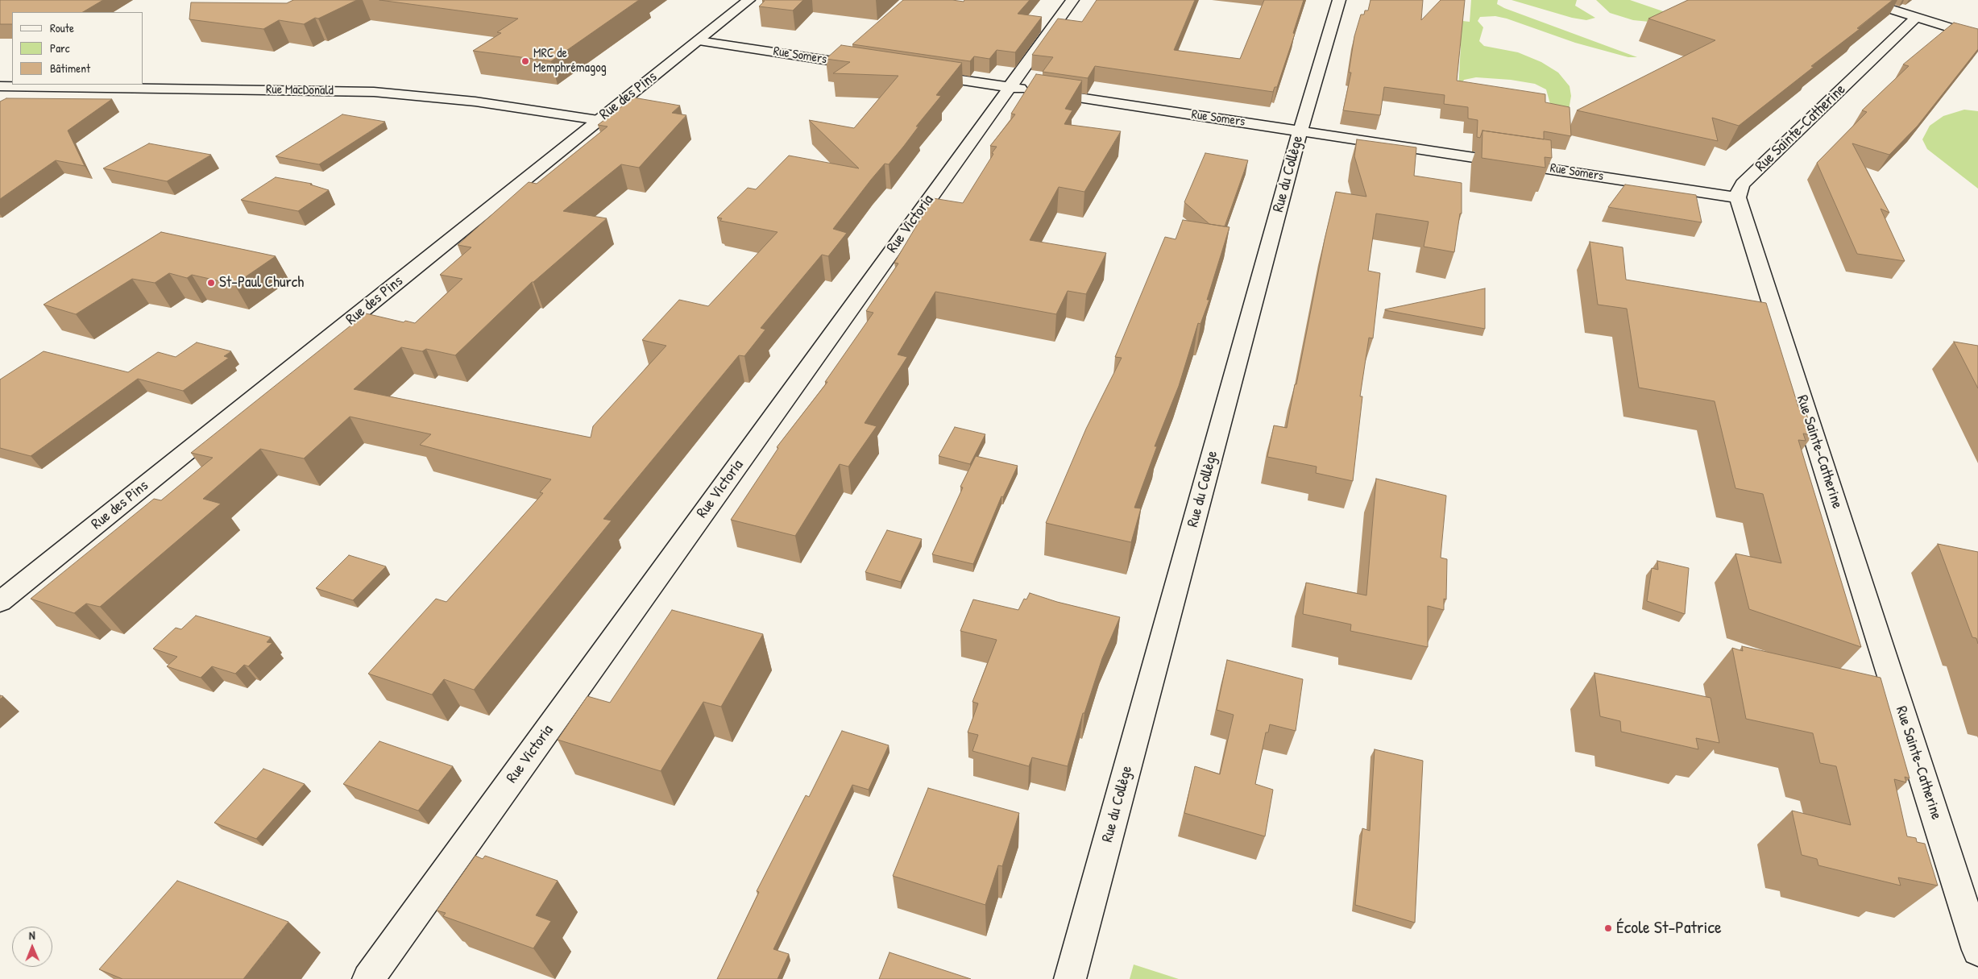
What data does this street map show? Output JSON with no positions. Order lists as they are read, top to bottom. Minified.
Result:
{"streets":{"street":["Rue Somers","Rue MacDonald","Rue des Pins","Rue Sainte-Catherine","Rue du Collège","Rue Victoria"]},"crossings":[["Rue Somers","Rue des Pins"],["Rue Somers","Rue Sainte-Catherine"],["Rue Somers","Rue du Collège"],["Rue Somers","Rue Victoria"],["Rue MacDonald","Rue des Pins"]],"places":["MRC de Memphrémagog","St-Paul Church","École St-Patrice"],"legend":["Route","Parc","Bâtiment"],"north":"top"}
